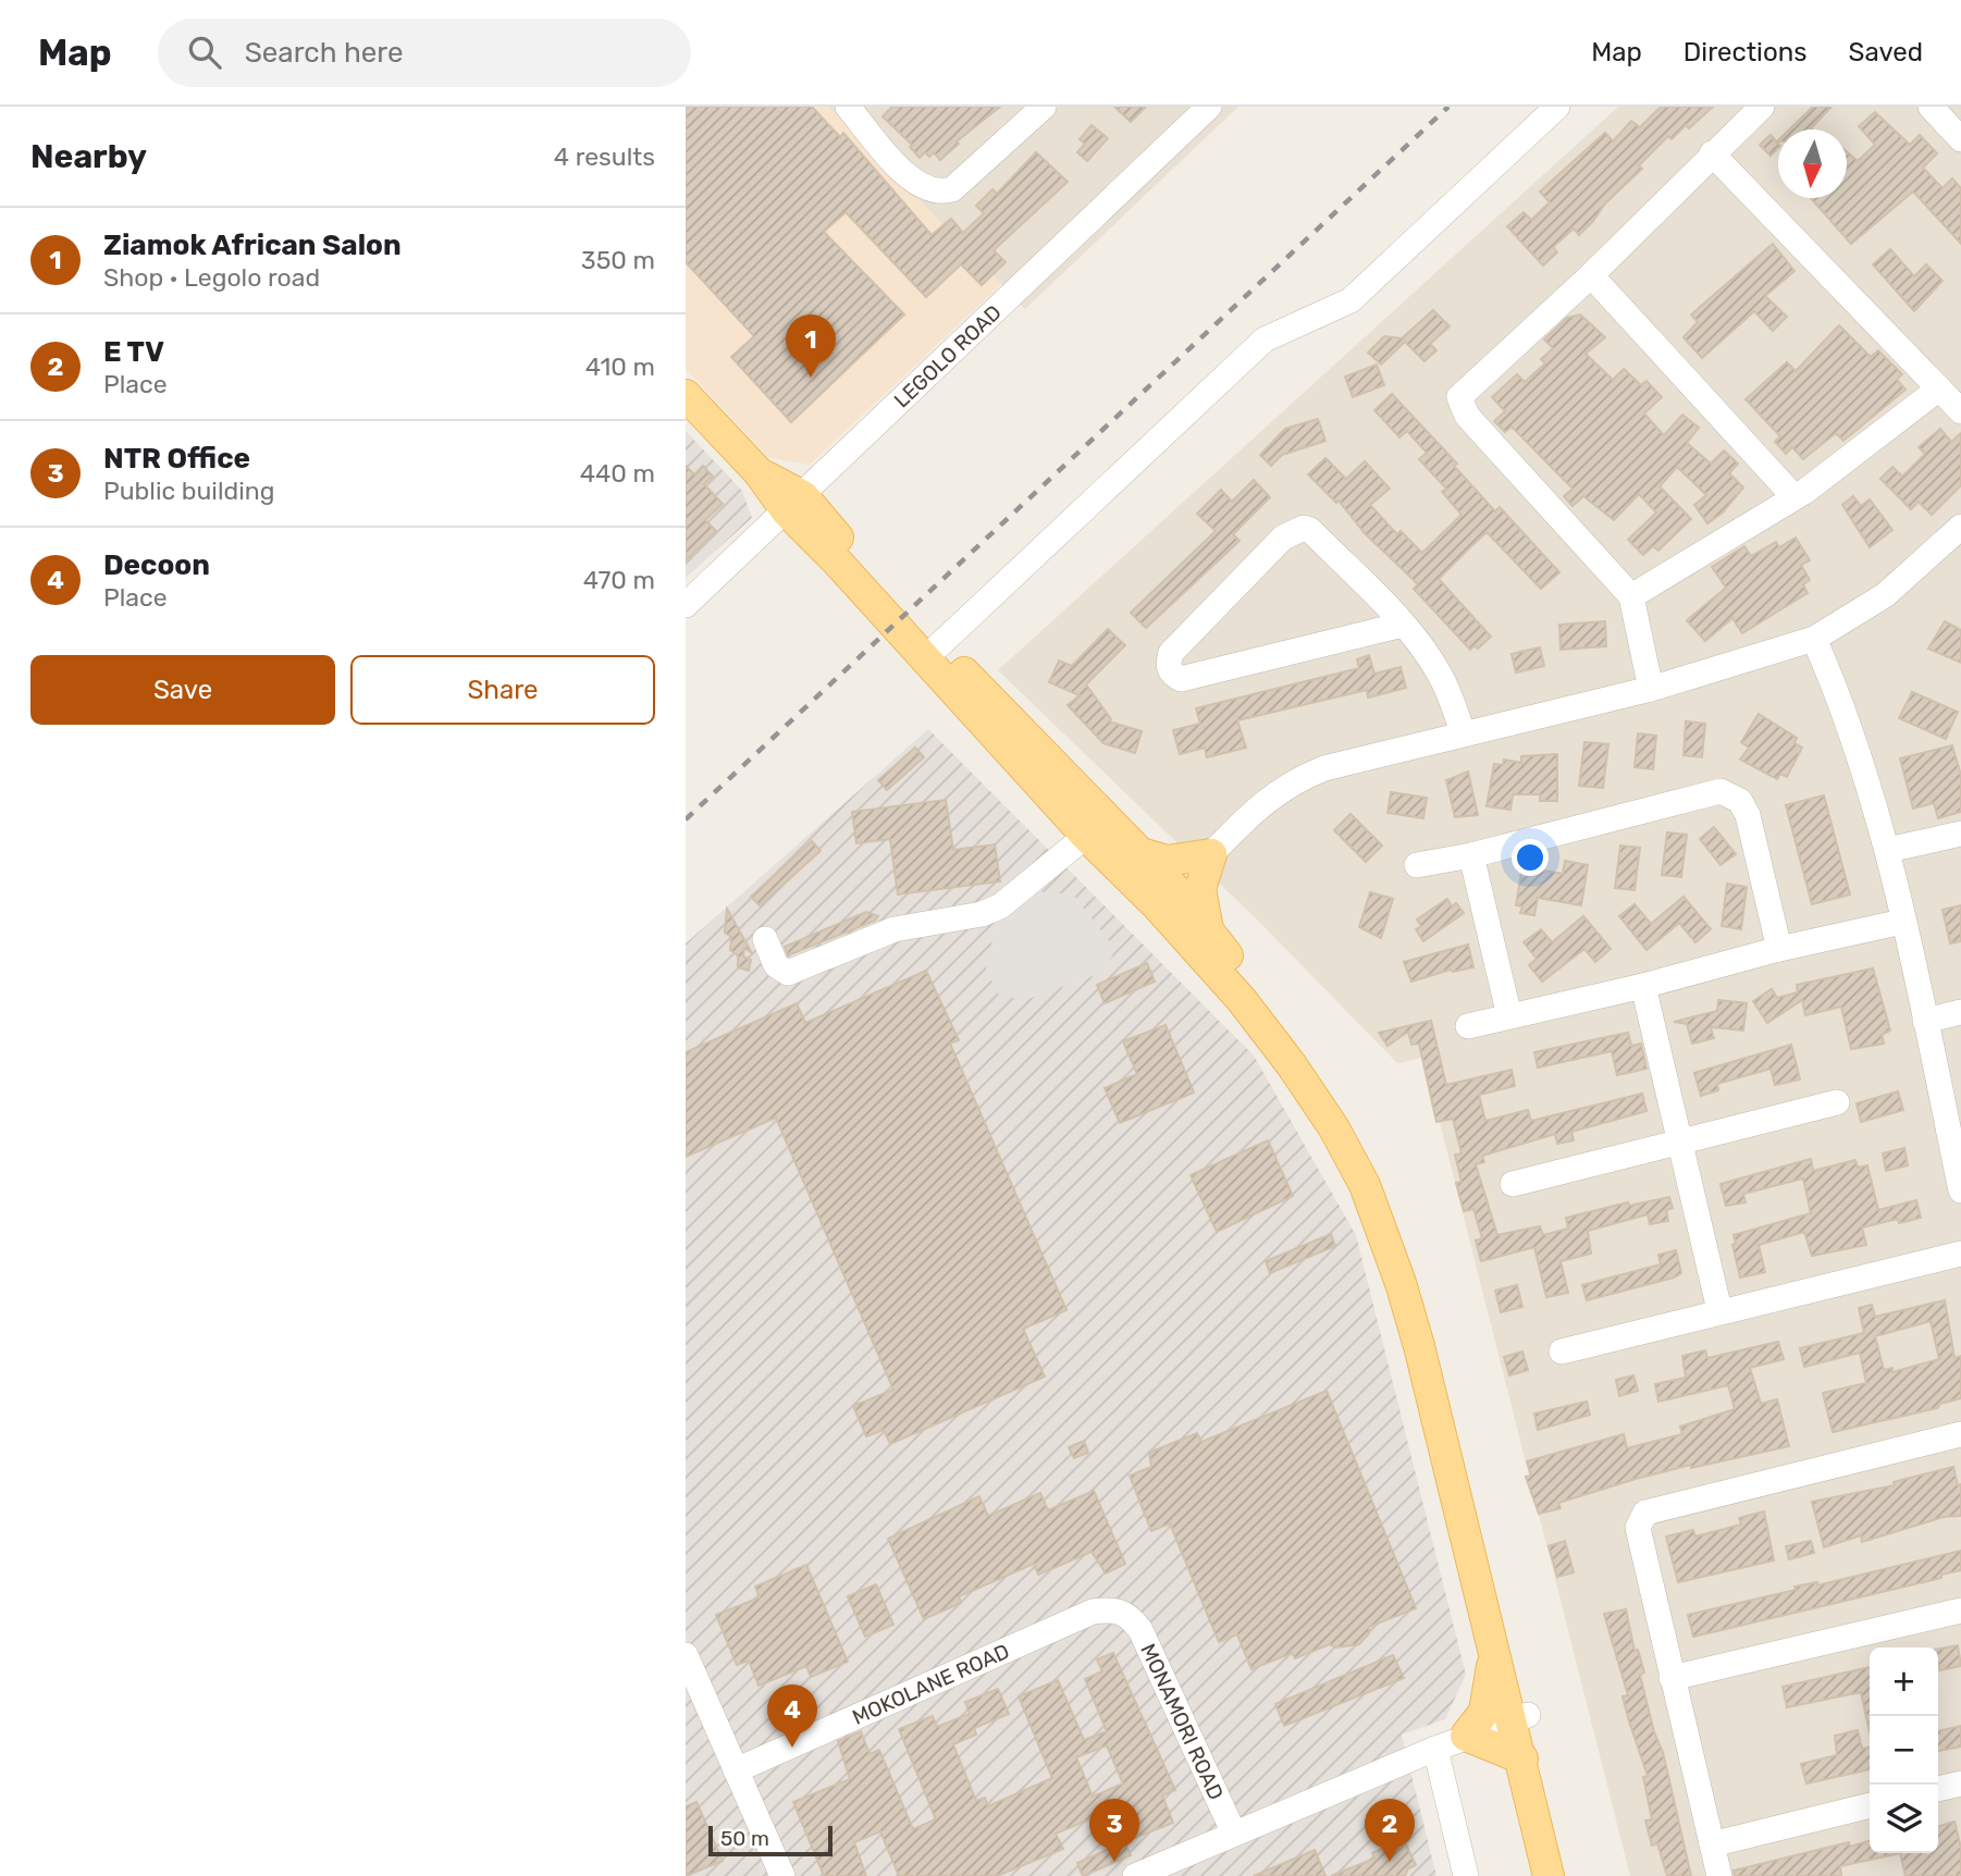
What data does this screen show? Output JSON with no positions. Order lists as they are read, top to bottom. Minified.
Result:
{"streets":{"street":["LEGOLO ROAD","MOKOLANE ROAD","MONAMORI ROAD"]},"crossings":[["MOKOLANE ROAD","MONAMORI ROAD"]],"scale_bar":"50 m","north":"bottom","page":{"header":"Map","search":"Search here","nav":["Map","Directions","Saved"],"heading":["Nearby","4 results"],"list":[{"mark":"1","name":"Ziamok African Salon","note":"Shop · Legolo road","value":"350 m"},{"mark":"2","name":"E TV","note":"Place","value":"410 m"},{"mark":"3","name":"NTR Office","note":"Public building","value":"440 m"},{"mark":"4","name":"Decoon","note":"Place","value":"470 m"}],"pins":["1","4","2","3"],"buttons":["Save","Share"],"map_buttons":["+","−"],"scale":"50 m"}}
